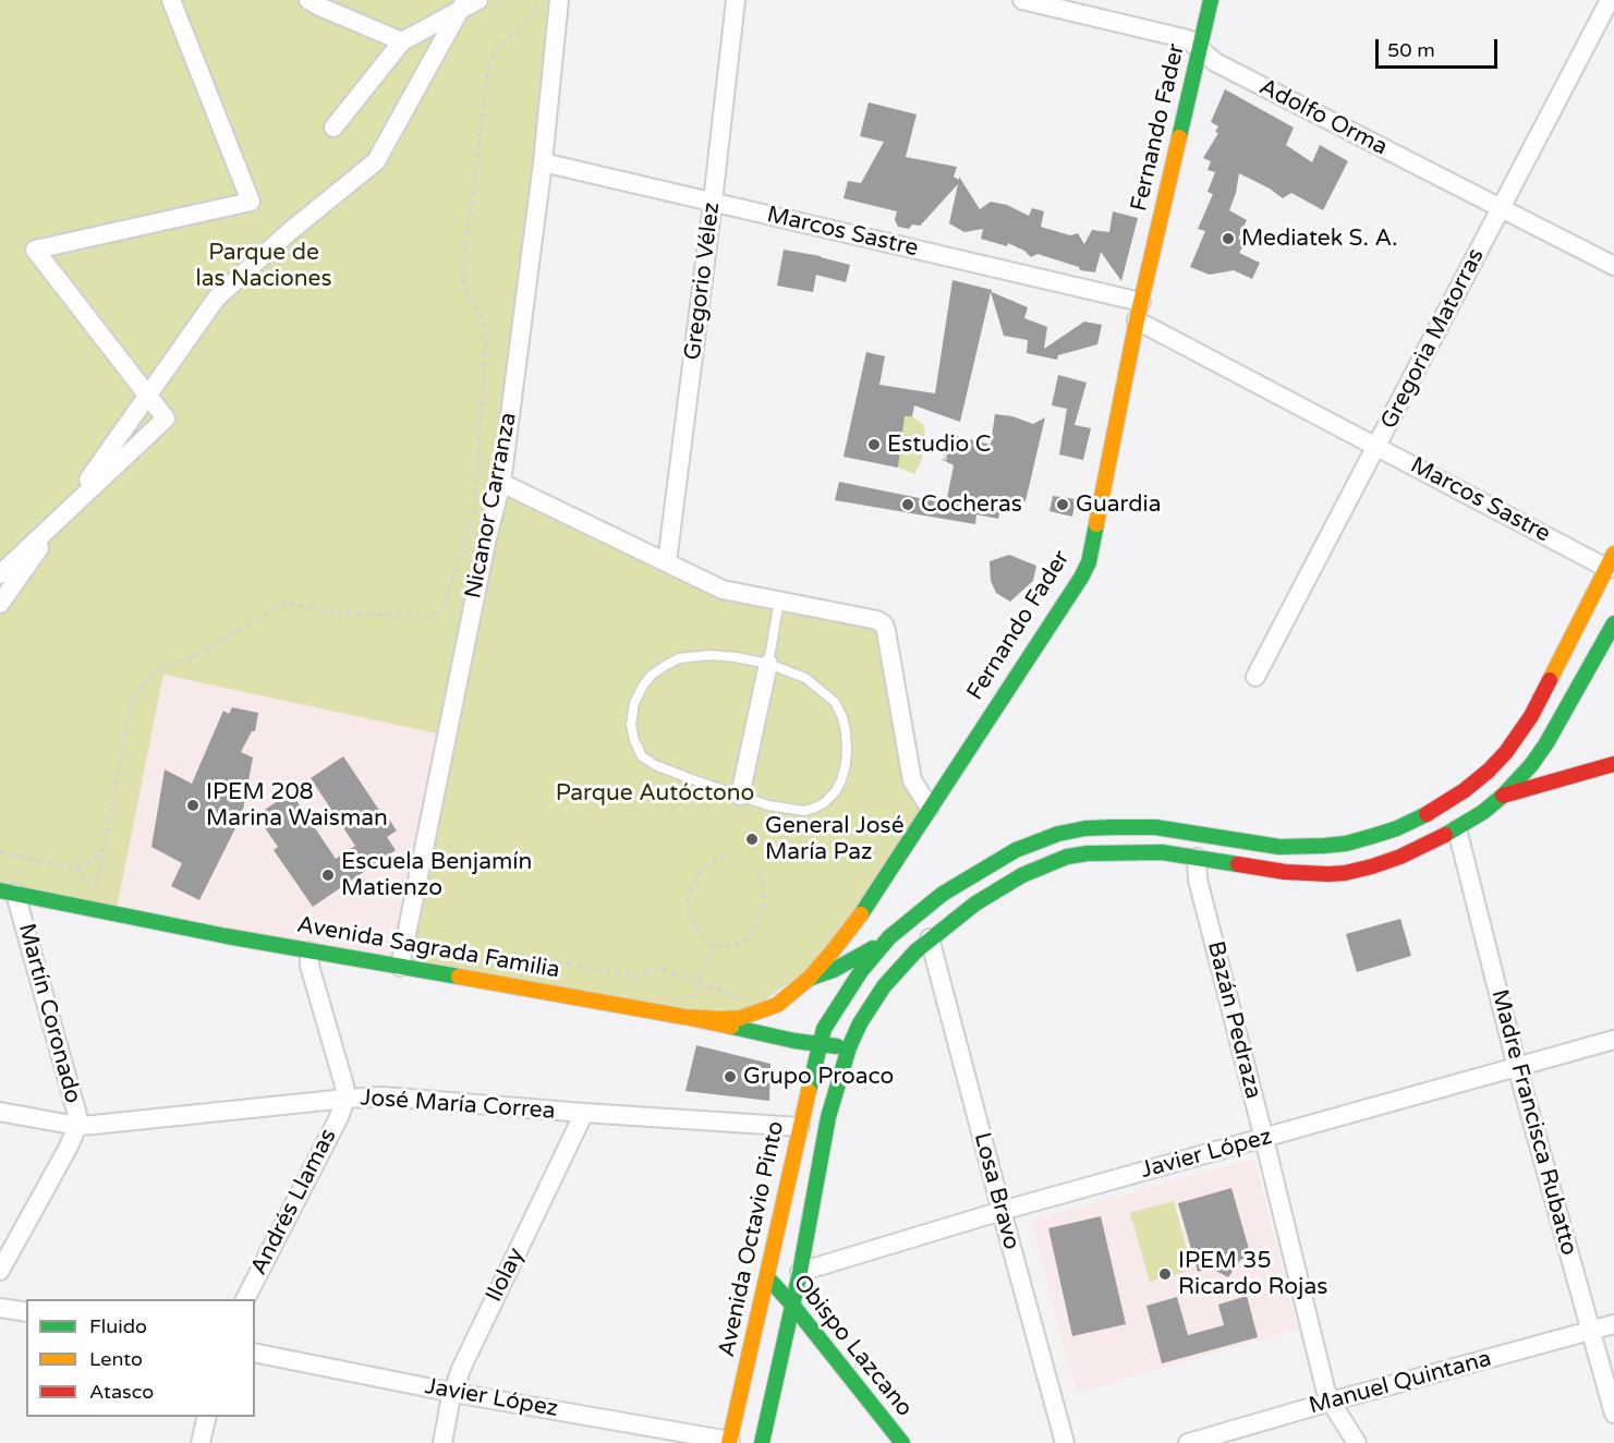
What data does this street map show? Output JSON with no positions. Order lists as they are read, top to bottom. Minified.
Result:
{"streets":{"main road":["Fernando Fader","Avenida Sagrada Familia","Avenida Octavio Pinto","Obispo Lazcano"],"street":["Adolfo Orma","Marcos Sastre","Gregorio Vélez","Gregoria Matorras","Nicanor Carranza","Martín Coronado","Bazán Pedraza","José María Correa","Madre Francisca Rubatto","Javier López","Losa Bravo","Andrés Llamas","Ilolay","Manuel Quintana"]},"crossings":[["Adolfo Orma","Fernando Fader"],["Adolfo Orma","Gregoria Matorras"],["Fernando Fader","Marcos Sastre"],["Fernando Fader","Avenida Sagrada Familia"],["Marcos Sastre","Gregorio Vélez"],["Marcos Sastre","Gregoria Matorras"],["Marcos Sastre","Nicanor Carranza"],["Nicanor Carranza","Avenida Sagrada Familia"],["Avenida Sagrada Familia","Martín Coronado"],["Avenida Sagrada Familia","Avenida Octavio Pinto"],["Martín Coronado","José María Correa"],["Bazán Pedraza","Javier López"],["Bazán Pedraza","Manuel Quintana"],["José María Correa","Andrés Llamas"],["José María Correa","Avenida Octavio Pinto"],["José María Correa","Ilolay"],["Madre Francisca Rubatto","Javier López"],["Madre Francisca Rubatto","Manuel Quintana"],["Javier López","Losa Bravo"],["Javier López","Avenida Octavio Pinto"],["Javier López","Ilolay"],["Avenida Octavio Pinto","Obispo Lazcano"]],"parks":["Parque de las Naciones","Parque Autóctono"],"places":["Mediatek S. A.","Estudio C","Cocheras","Guardia","IPEM 208 Marina Waisman","General José María Paz","Escuela Benjamín Matienzo","Grupo Proaco","IPEM 35 Ricardo Rojas"],"legend":["Fluido","Lento","Atasco"],"scale_bar":"50 m"}
